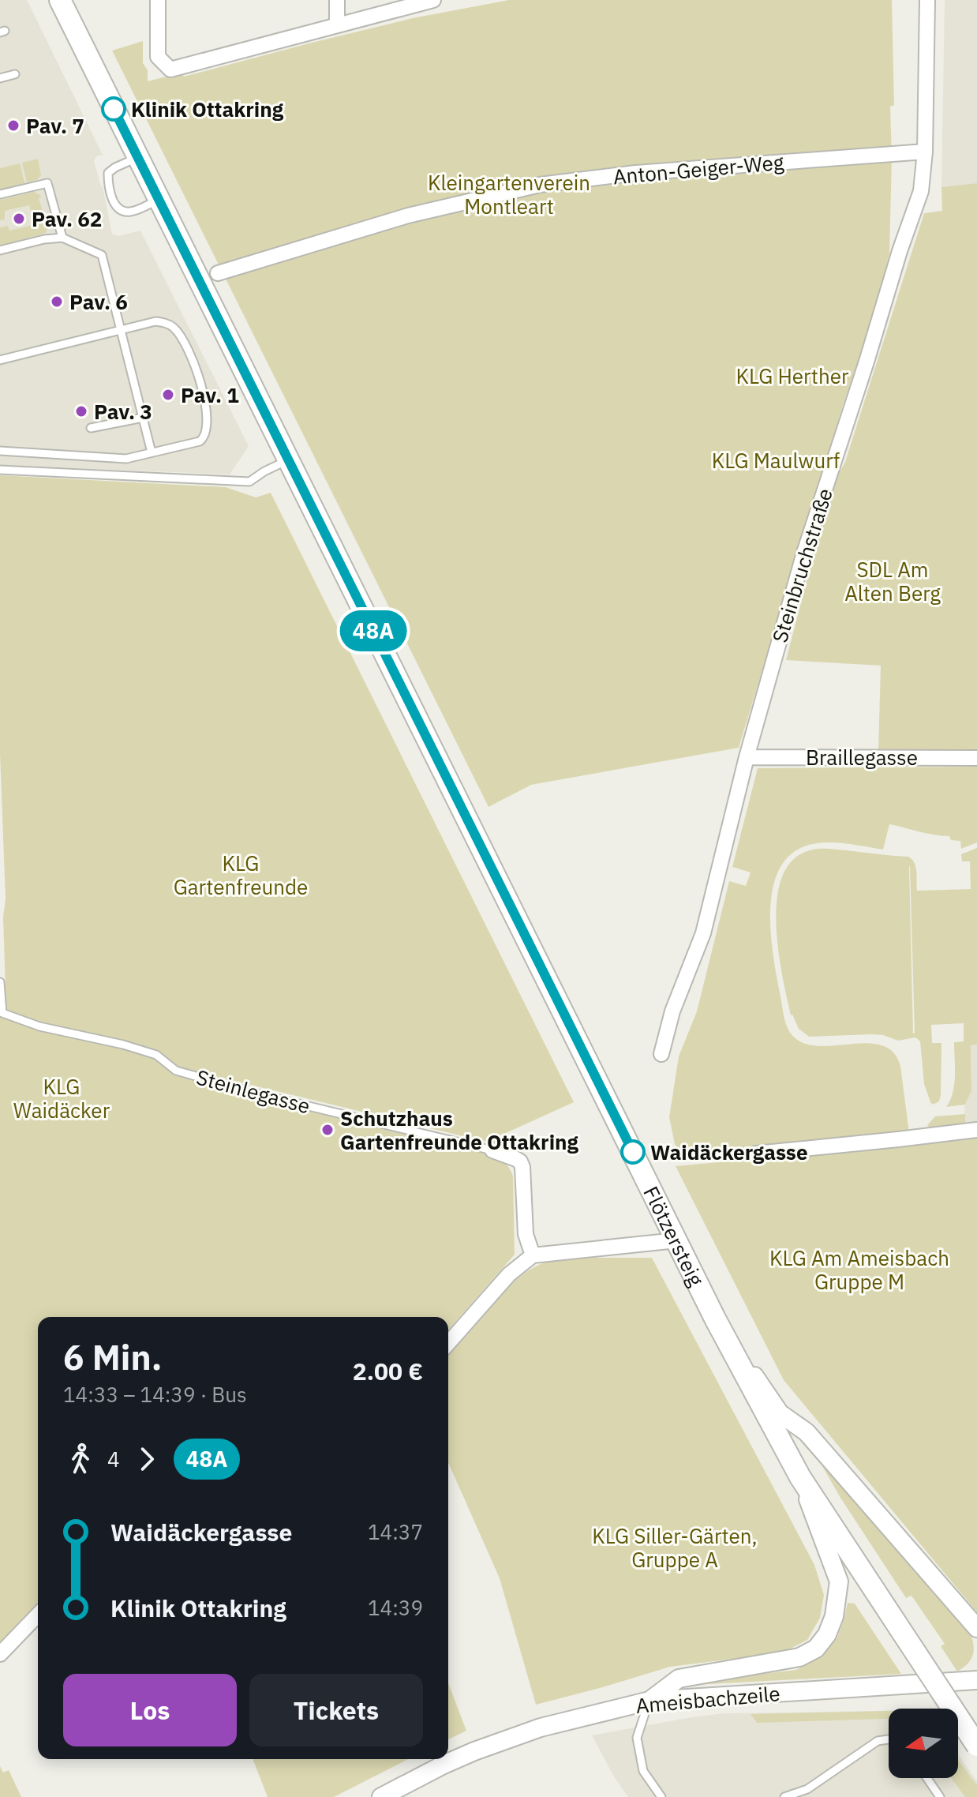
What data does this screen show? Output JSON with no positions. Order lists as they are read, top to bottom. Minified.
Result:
{"streets":{"main road":["Flötzersteig"],"street":["Anton-Geiger-Weg","Steinbruchstraße","Braillegasse","Steinlegasse","Ameisbachzeile"]},"crossings":[["Anton-Geiger-Weg","Steinbruchstraße"],["Steinbruchstraße","Braillegasse"]],"parks":["Kleingartenverein Montleart","KLG Herther","KLG Maulwurf","SDL Am Alten Berg","KLG Gartenfreunde","KLG Waidäcker","KLG Am Ameisbach Gruppe M","KLG Siller-Gärten, Gruppe A"],"places":["Klinik Ottakring","Pav. 7","Pav. 62","Pav. 6","Pav. 1","Pav. 3","Schutzhaus Gartenfreunde Ottakring","Waidäckergasse"],"lines":["bus line 48A"],"north":"left","page":{"on_map":"48A","heading":["6 Min.","14:33 – 14:39 · Bus","2.00 €"],"legs":["4","48A"],"list":[{"name":"Waidäckergasse","value":"14:37"},{"name":"Klinik Ottakring","value":"14:39"}],"buttons":["Los","Tickets"]}}
